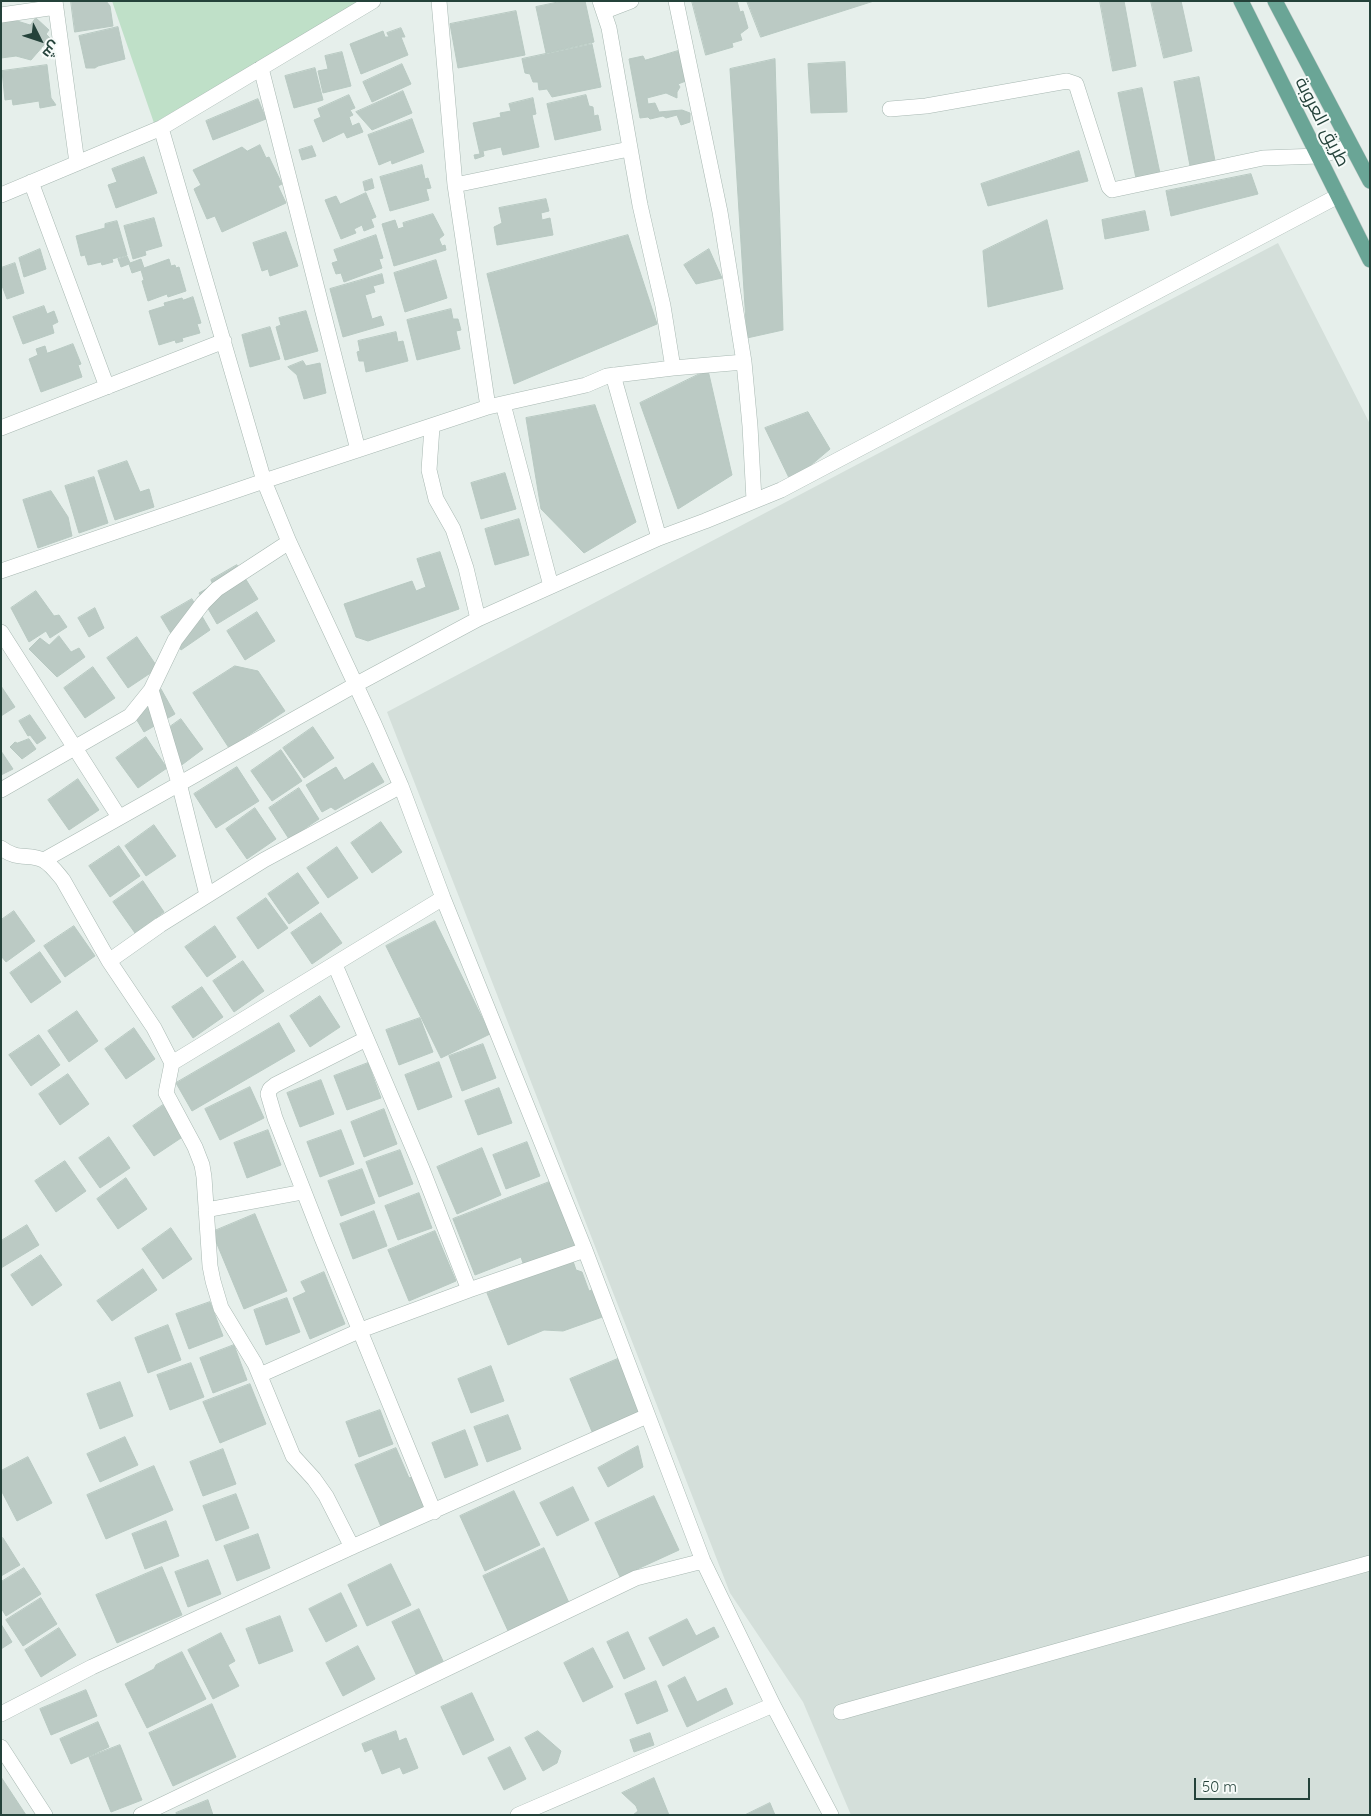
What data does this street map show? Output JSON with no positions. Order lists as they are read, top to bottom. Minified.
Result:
{"streets":{"main road":["طريق العروبة"]},"scale_bar":"50 m","north":"bottom right"}
